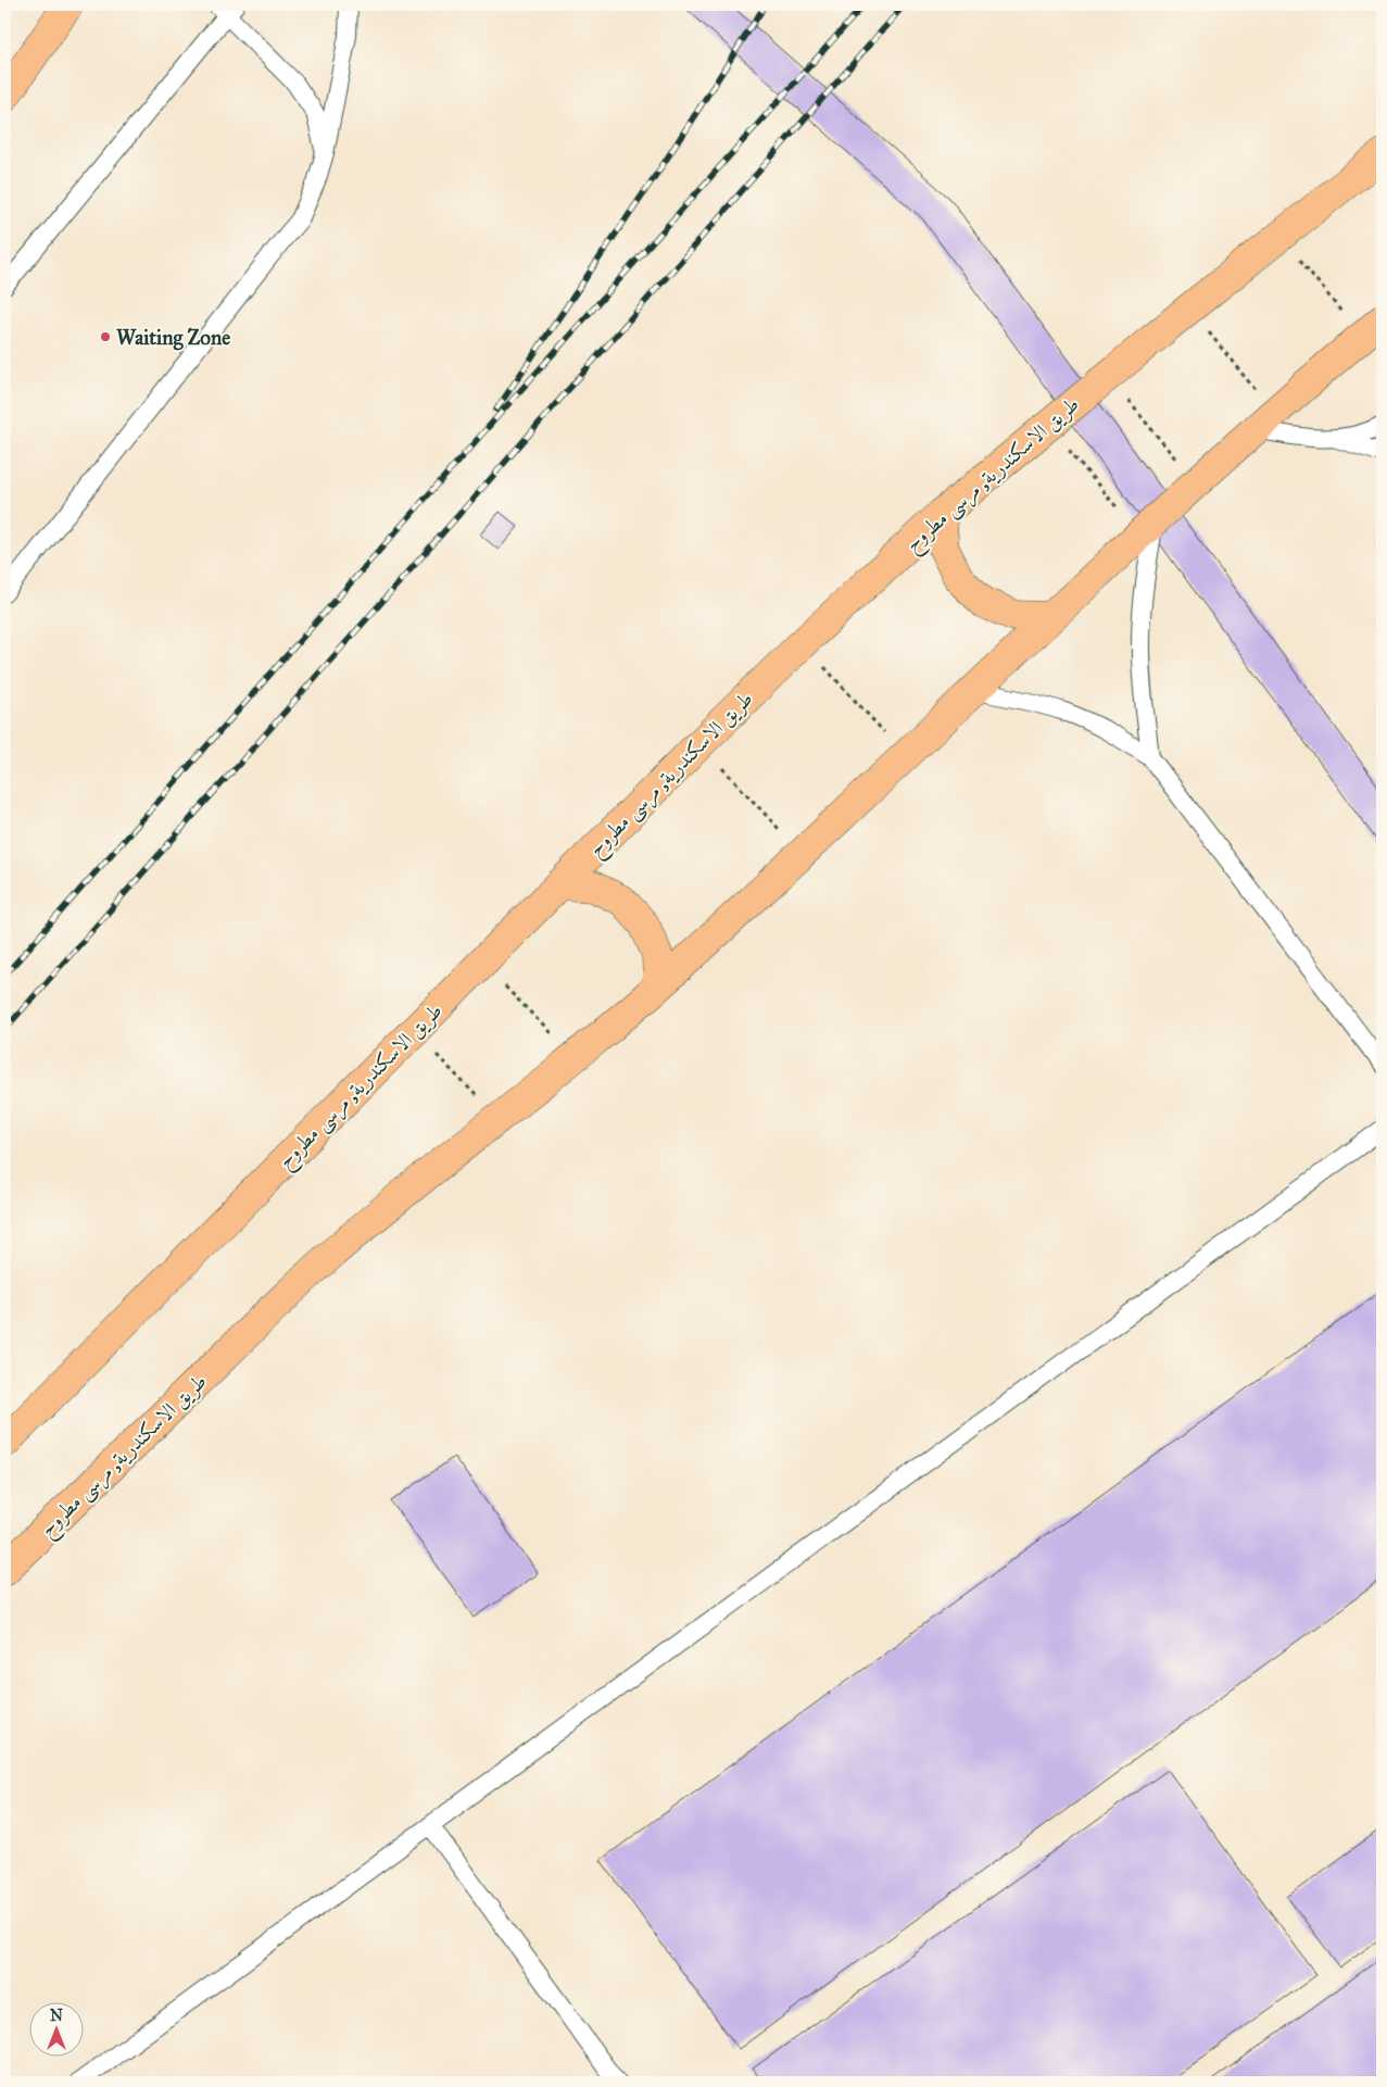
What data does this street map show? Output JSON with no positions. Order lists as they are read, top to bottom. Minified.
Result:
{"streets":{"main road":["طريق الاسكندرية, مرسى مطروح"]},"places":["Waiting Zone"],"north":"top"}
